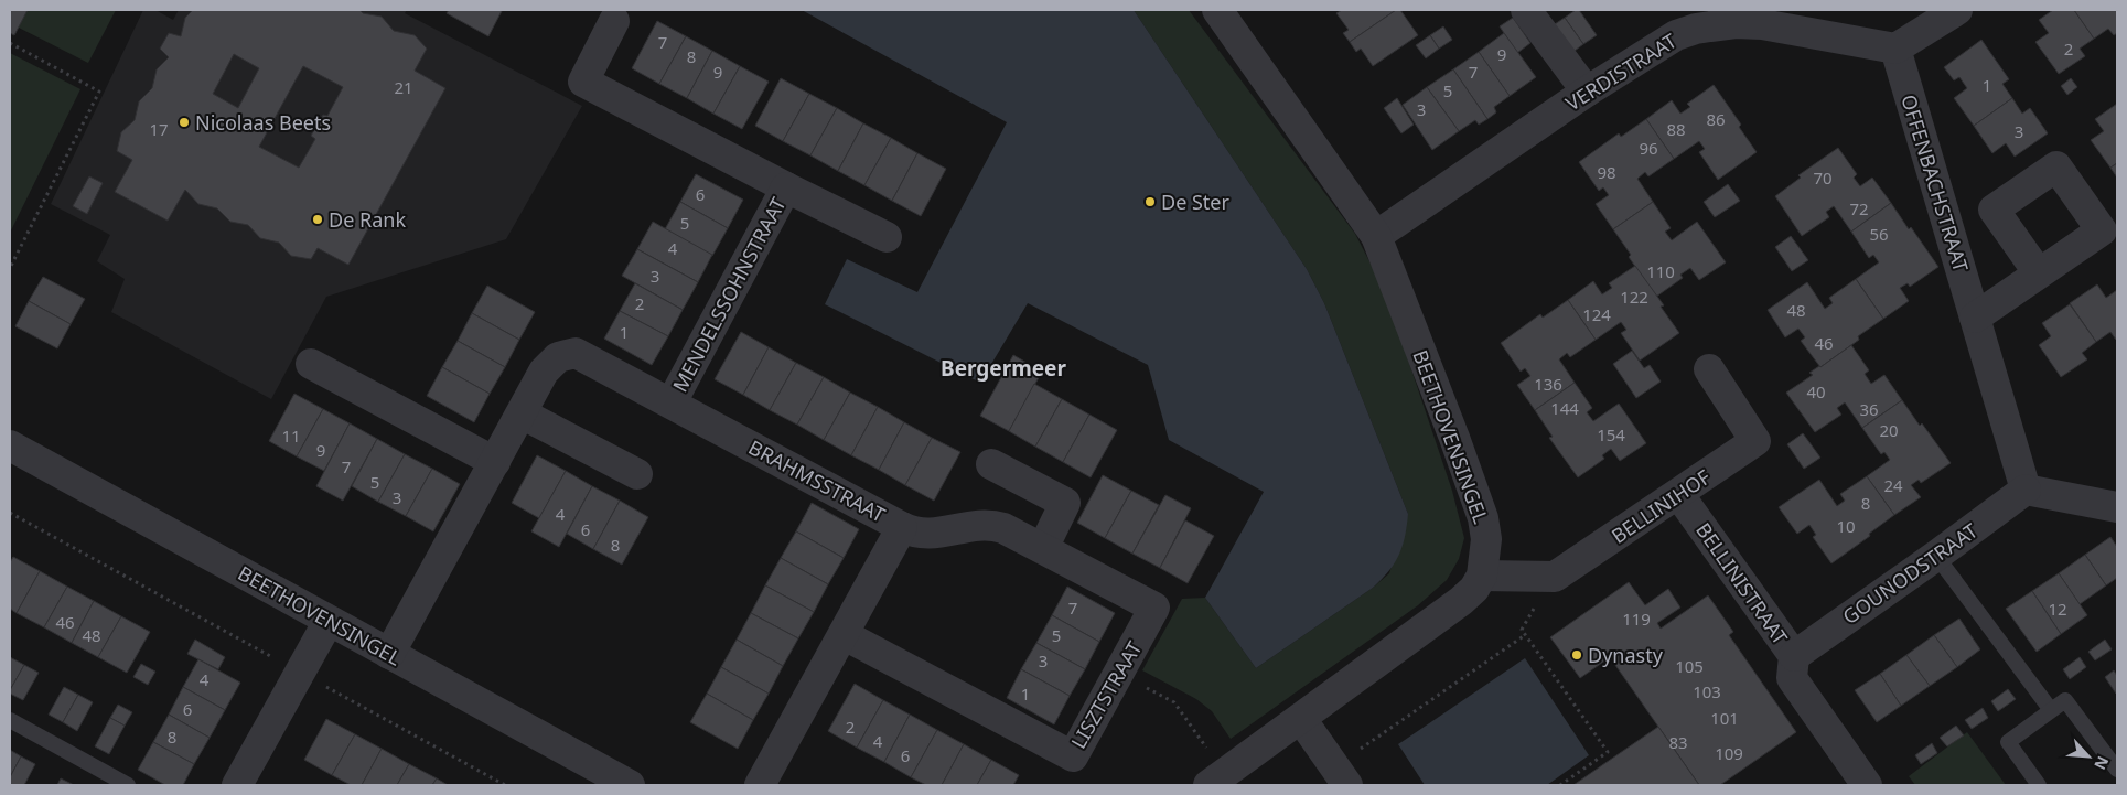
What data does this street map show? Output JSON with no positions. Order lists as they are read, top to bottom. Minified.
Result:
{"streets":{"street":["VERDISTRAAT","OFFENBACHSTRAAT","MENDELSSOHNSTRAAT","BEETHOVENSINGEL","BRAHMSSTRAAT","BELLINIHOF","GOUNODSTRAAT","BELLINISTRAAT","LISZTSTRAAT"]},"crossings":[["VERDISTRAAT","OFFENBACHSTRAAT"],["VERDISTRAAT","BEETHOVENSINGEL"],["OFFENBACHSTRAAT","GOUNODSTRAAT"],["MENDELSSOHNSTRAAT","BRAHMSSTRAAT"],["BEETHOVENSINGEL","BRAHMSSTRAAT"],["BRAHMSSTRAAT","LISZTSTRAAT"],["BELLINIHOF","BELLINISTRAAT"],["GOUNODSTRAAT","BELLINISTRAAT"]],"districts":["Bergermeer"],"places":["Nicolaas Beets","De Ster","De Rank","Dynasty"],"house_numbers":["7","2","9","8","9","7","1","21","5","3","86","17","88","3","96","98","70","6","72","5","56","4","110","3","122","2","48","124","1","46","136","40","144","36","20","154","11","9","7","5","24","3","8","4","10","6","8","7","12","119","46","48","5","3","105","4","103","1","6","101","2","8","4","83","109","6"],"north":"bottom right"}
